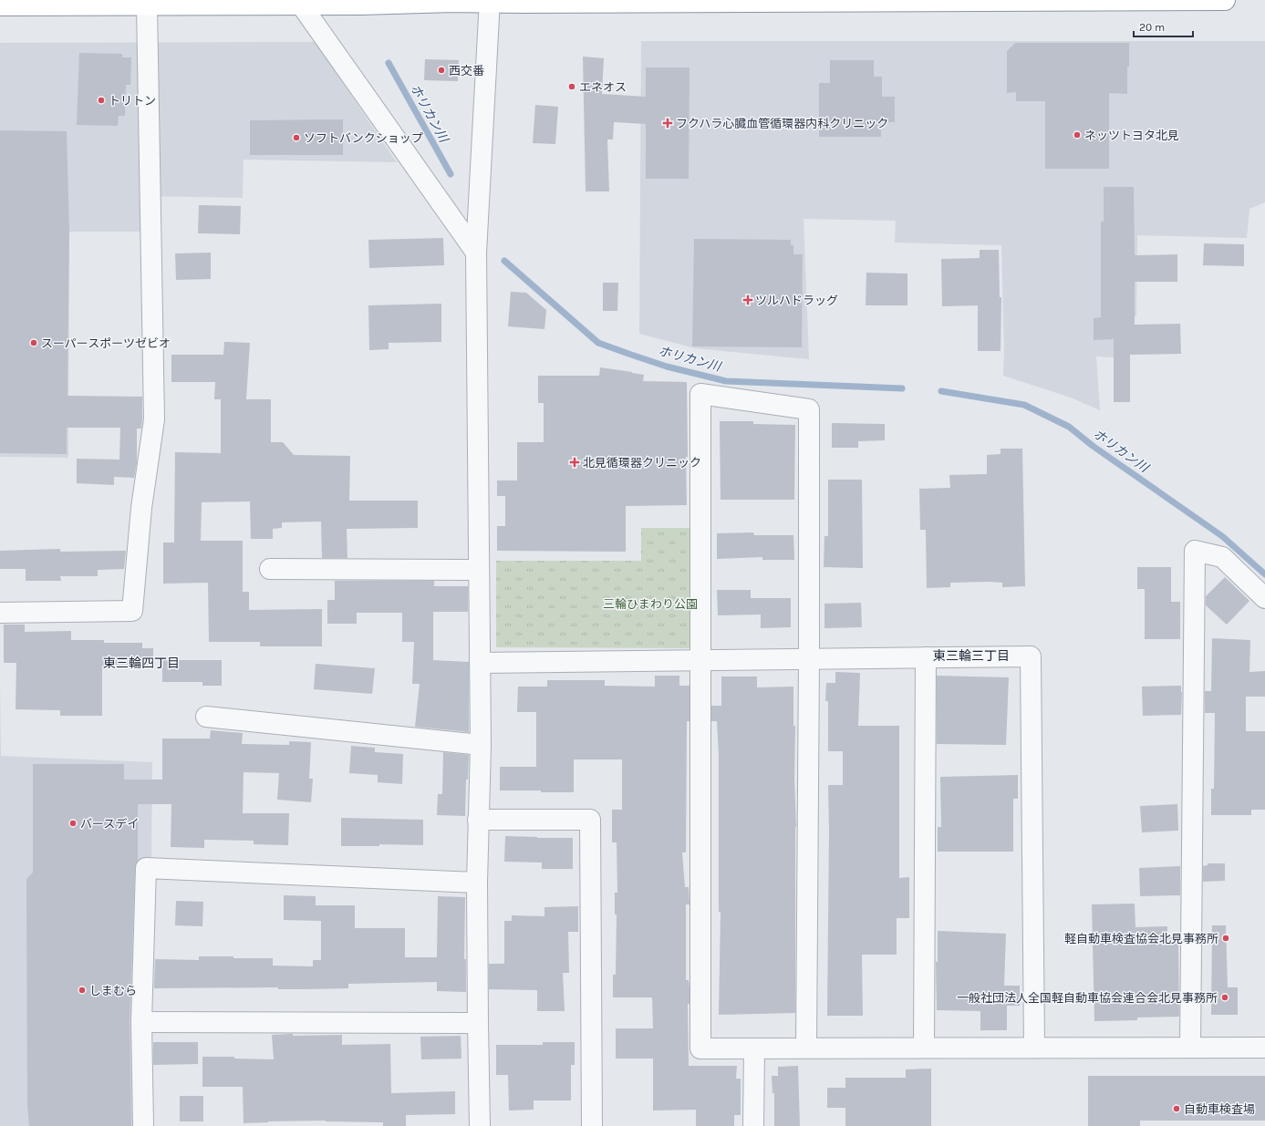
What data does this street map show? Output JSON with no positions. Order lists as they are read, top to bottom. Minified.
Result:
{"districts":["東三輪三丁目","東三輪四丁目"],"water":["ホリカン川"],"parks":["三輪ひまわり公園"],"places":{"other":["西交番","エネオス","トリトン","ネッツトヨタ北見","ソフトバンクショップ","スーパースポーツゼビオ","バースデイ","軽自動車検査協会北見事務所","しまむら","一般社団法人全国軽自動車協会連合会北見事務所","自動車検査場"],"health":["フクハラ心臓血管循環器内科クリニック","ツルハドラッグ","北見循環器クリニック"]},"scale_bar":"20 m"}
